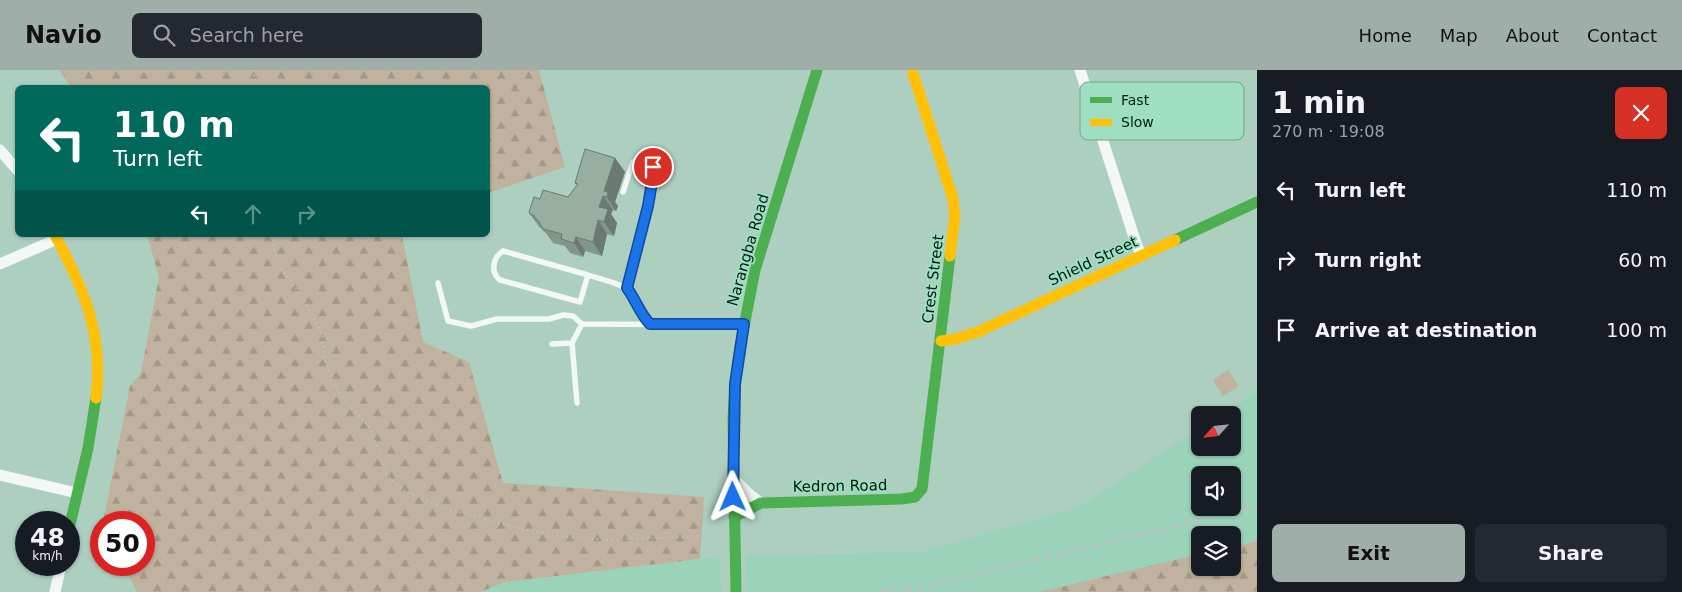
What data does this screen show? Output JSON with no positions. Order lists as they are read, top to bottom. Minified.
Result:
{"streets":{"street":["Narangba Road","Shield Street","Crest Street","Kedron Road"]},"crossings":[["Narangba Road","Kedron Road"],["Shield Street","Crest Street"],["Crest Street","Kedron Road"]],"legend":["Fast","Slow"],"north":"bottom left","page":{"header":"Navio","search":"Search here","nav":["Home","Map","About","Contact"],"heading":["1 min","270 m · 19:08"],"turn":["110 m","Turn left"],"list":[{"name":"Turn left","value":"110 m"},{"name":"Turn right","value":"60 m"},{"name":"Arrive at destination","value":"100 m"}],"speed":"48 km/h","limit":"50","buttons":["Exit","Share"]}}
